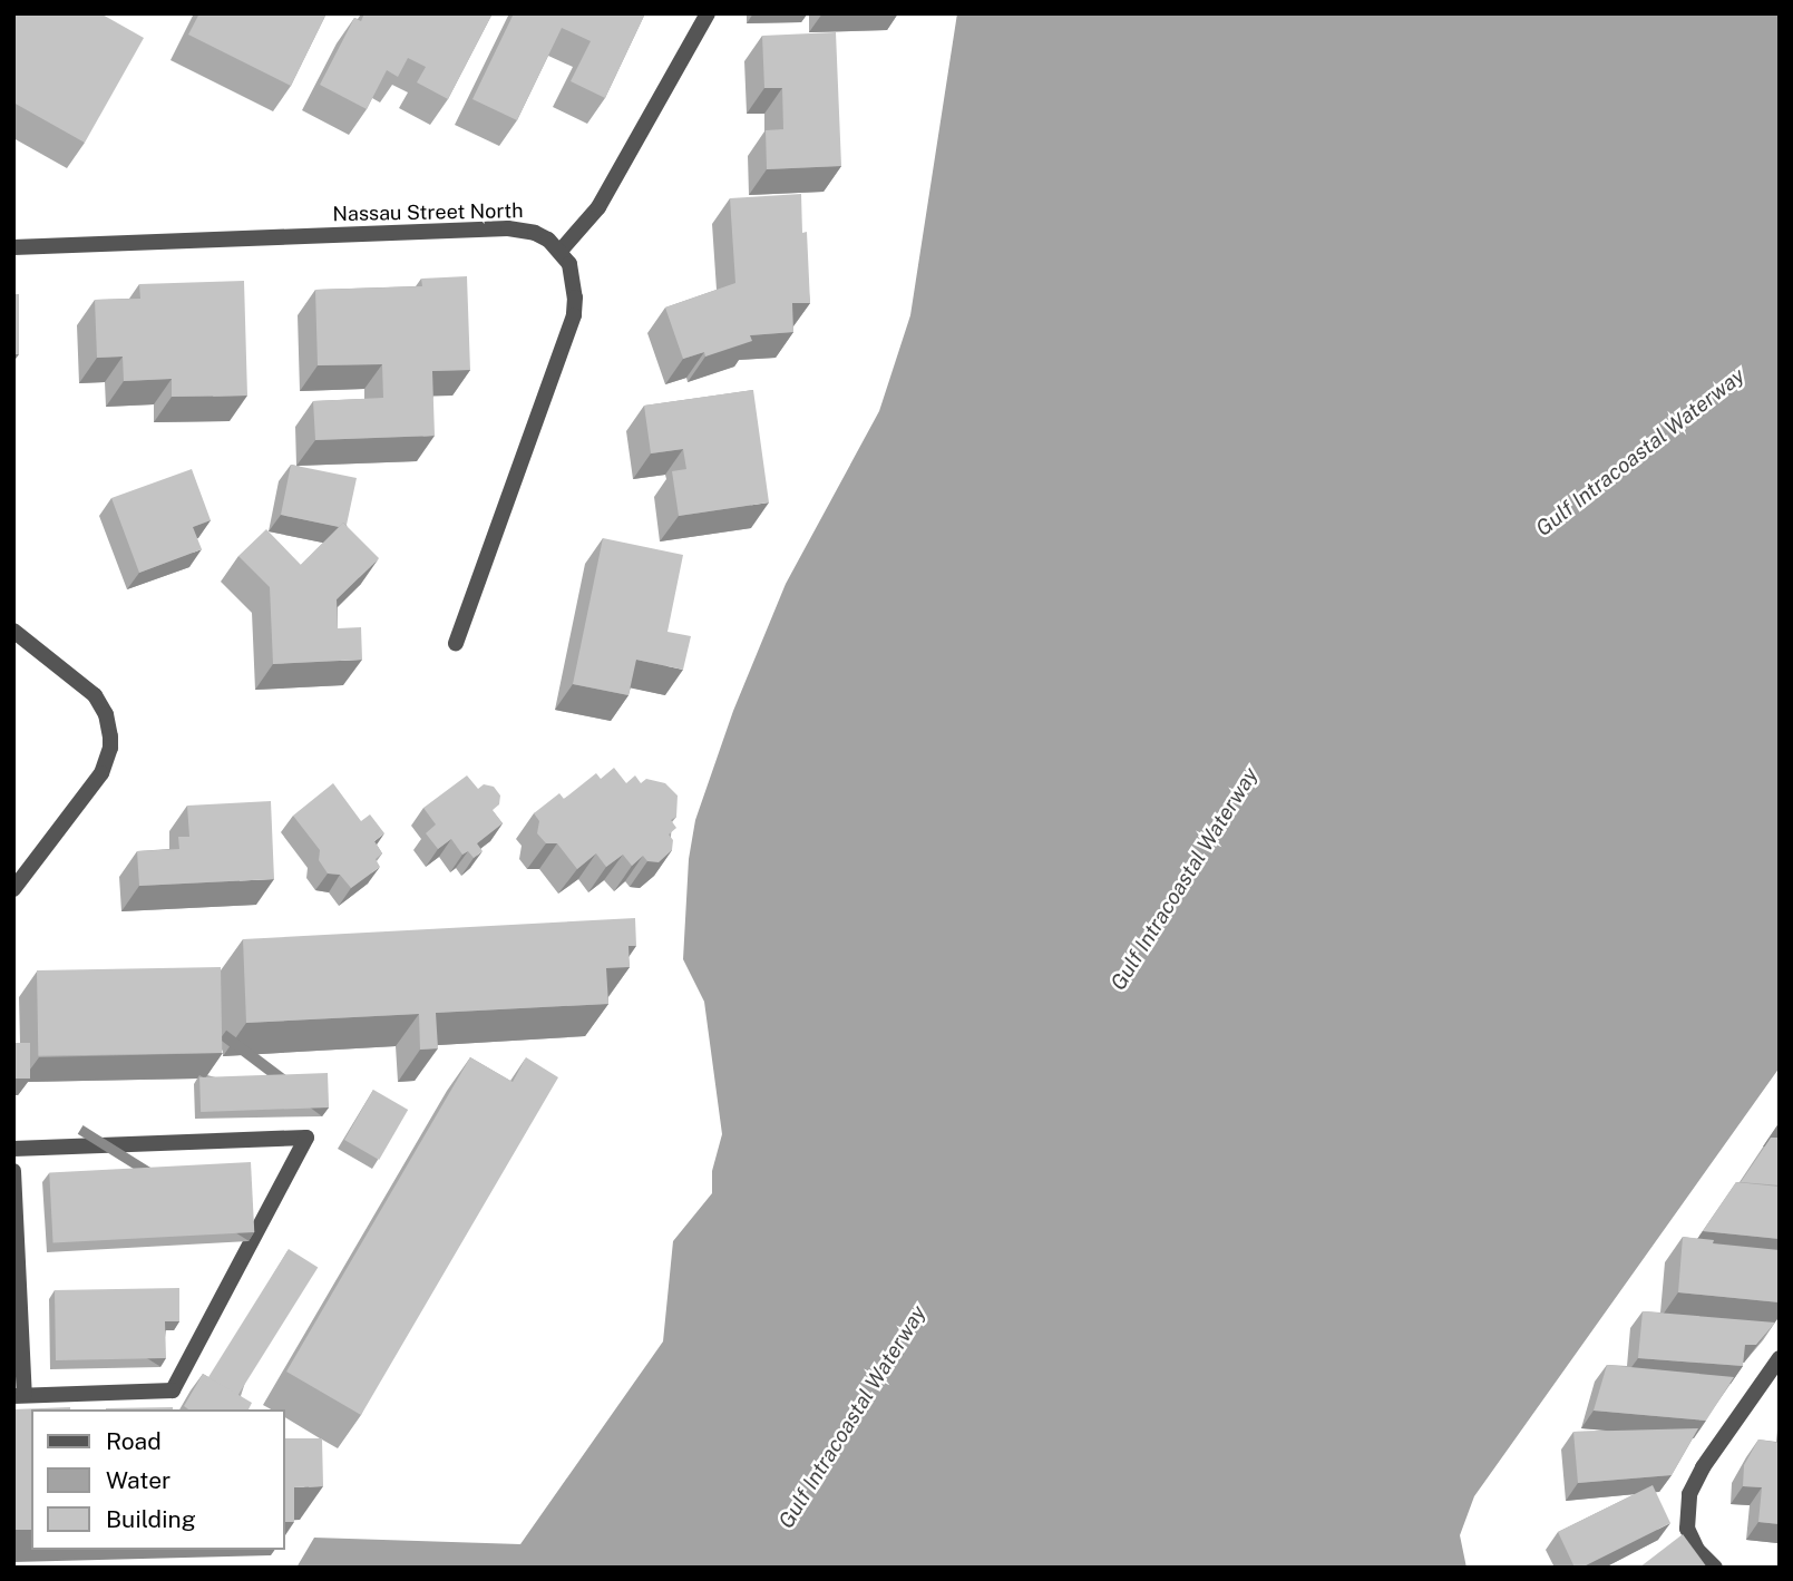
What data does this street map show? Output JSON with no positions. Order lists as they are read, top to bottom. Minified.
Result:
{"streets":{"street":["Nassau Street North"]},"water":["Gulf Intracoastal Waterway"],"legend":["Road","Water","Building"]}
